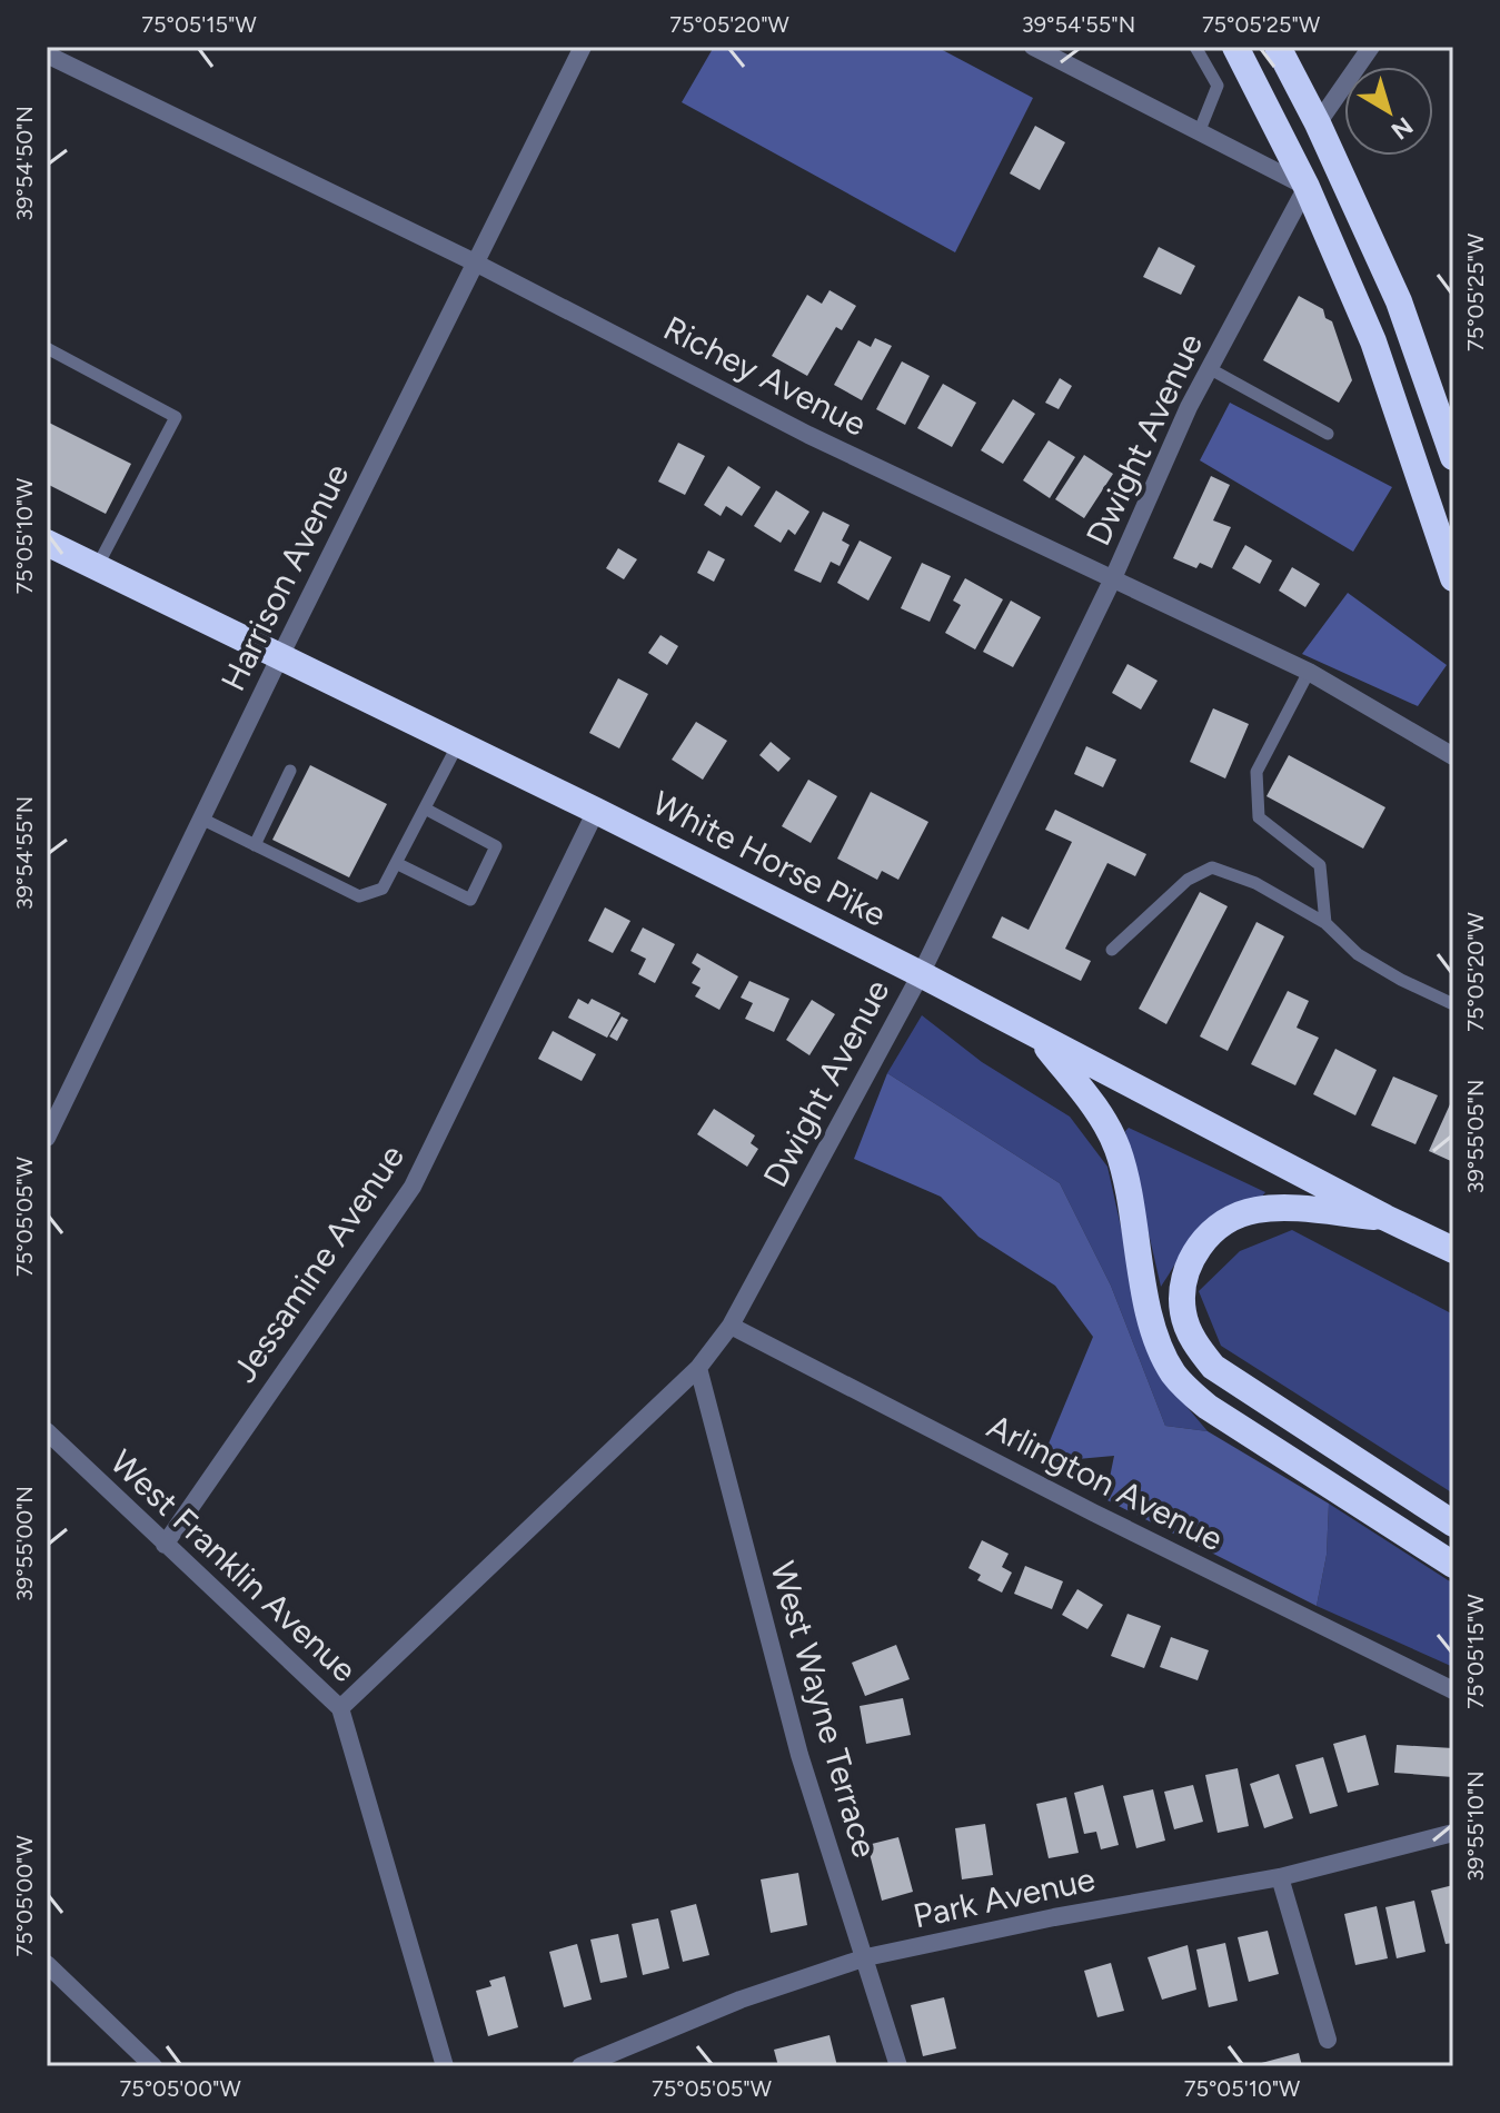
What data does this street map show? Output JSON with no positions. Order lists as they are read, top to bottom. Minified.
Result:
{"streets":{"highway":["White Horse Pike"],"street":["Richey Avenue","Dwight Avenue","Harrison Avenue","Jessamine Avenue","Arlington Avenue","West Franklin Avenue","West Wayne Terrace","Park Avenue"]},"crossings":[["Richey Avenue","Dwight Avenue"],["Richey Avenue","Harrison Avenue"],["Dwight Avenue","White Horse Pike"],["Dwight Avenue","Arlington Avenue"],["Dwight Avenue","West Franklin Avenue"],["Dwight Avenue","West Wayne Terrace"],["Harrison Avenue","White Horse Pike"],["White Horse Pike","Jessamine Avenue"],["Jessamine Avenue","West Franklin Avenue"],["West Wayne Terrace","Park Avenue"]],"north":"bottom right","coordinates":["75°05'15\"W","75°05'20\"W","39°54'55\"N","75°05'25\"W","39°54'50\"N","75°05'10\"W","39°55'05\"N","75°05'05\"W","39°55'00\"N","39°55'10\"N","75°05'00\"W"]}
